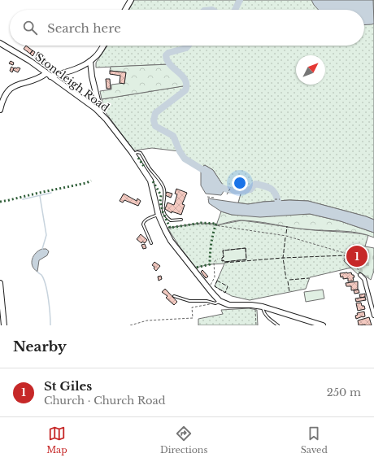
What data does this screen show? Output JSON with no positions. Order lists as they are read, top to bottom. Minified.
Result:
{"streets":{"street":["Stoneleigh Road"]},"north":"top right","page":{"search":"Search here","pins":"1","heading":"Nearby","list":[{"mark":"1","name":"St Giles","note":"Church · Church Road","value":"250 m"}],"nav":["Map","Directions","Saved"]}}
